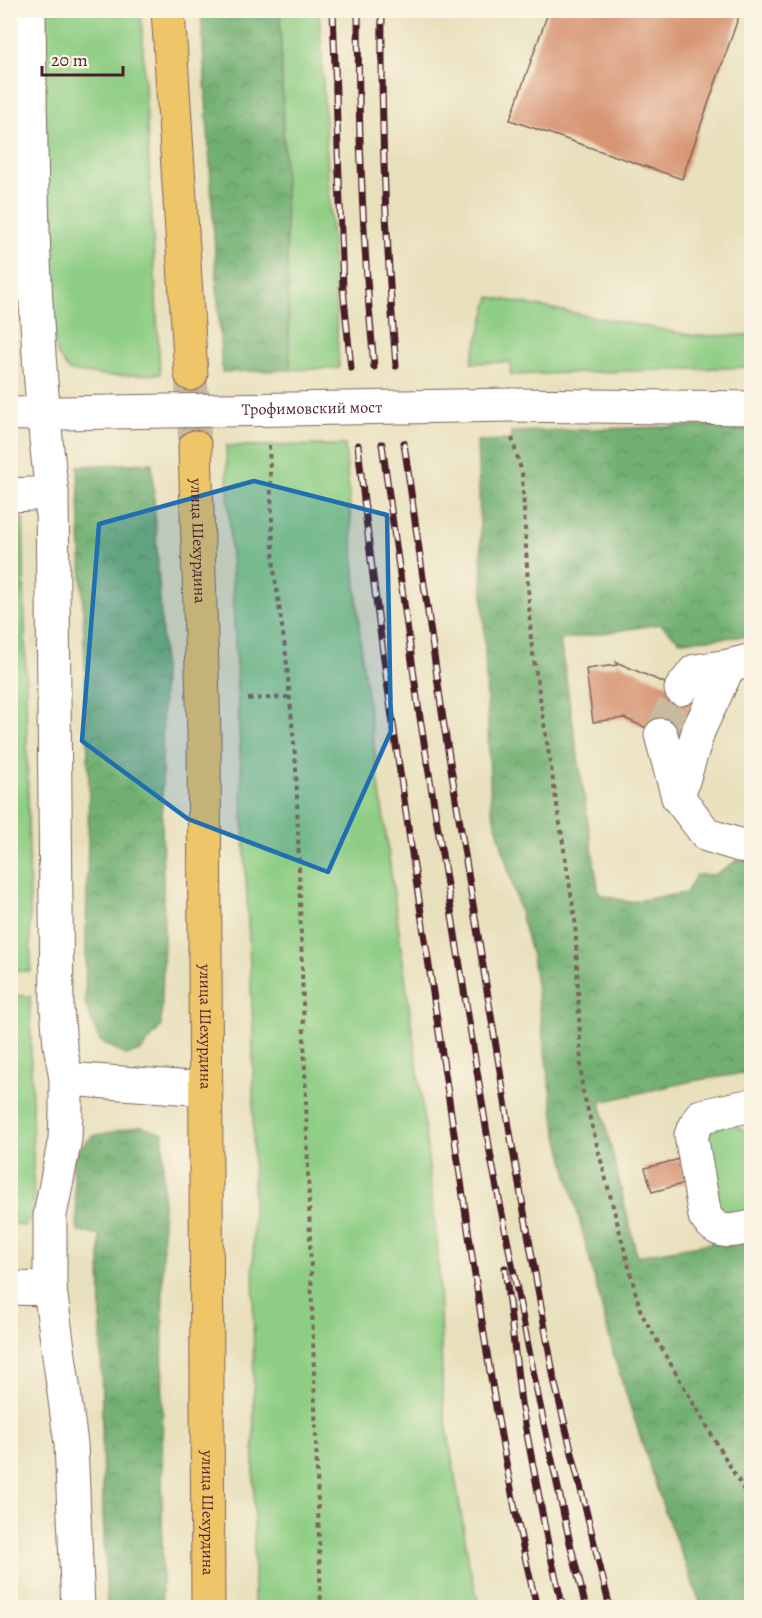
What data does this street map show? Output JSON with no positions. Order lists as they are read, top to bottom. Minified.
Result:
{"streets":{"main road":["улица Шехурдина"],"street":["Трофимовский мост"]},"scale_bar":"20 m"}
